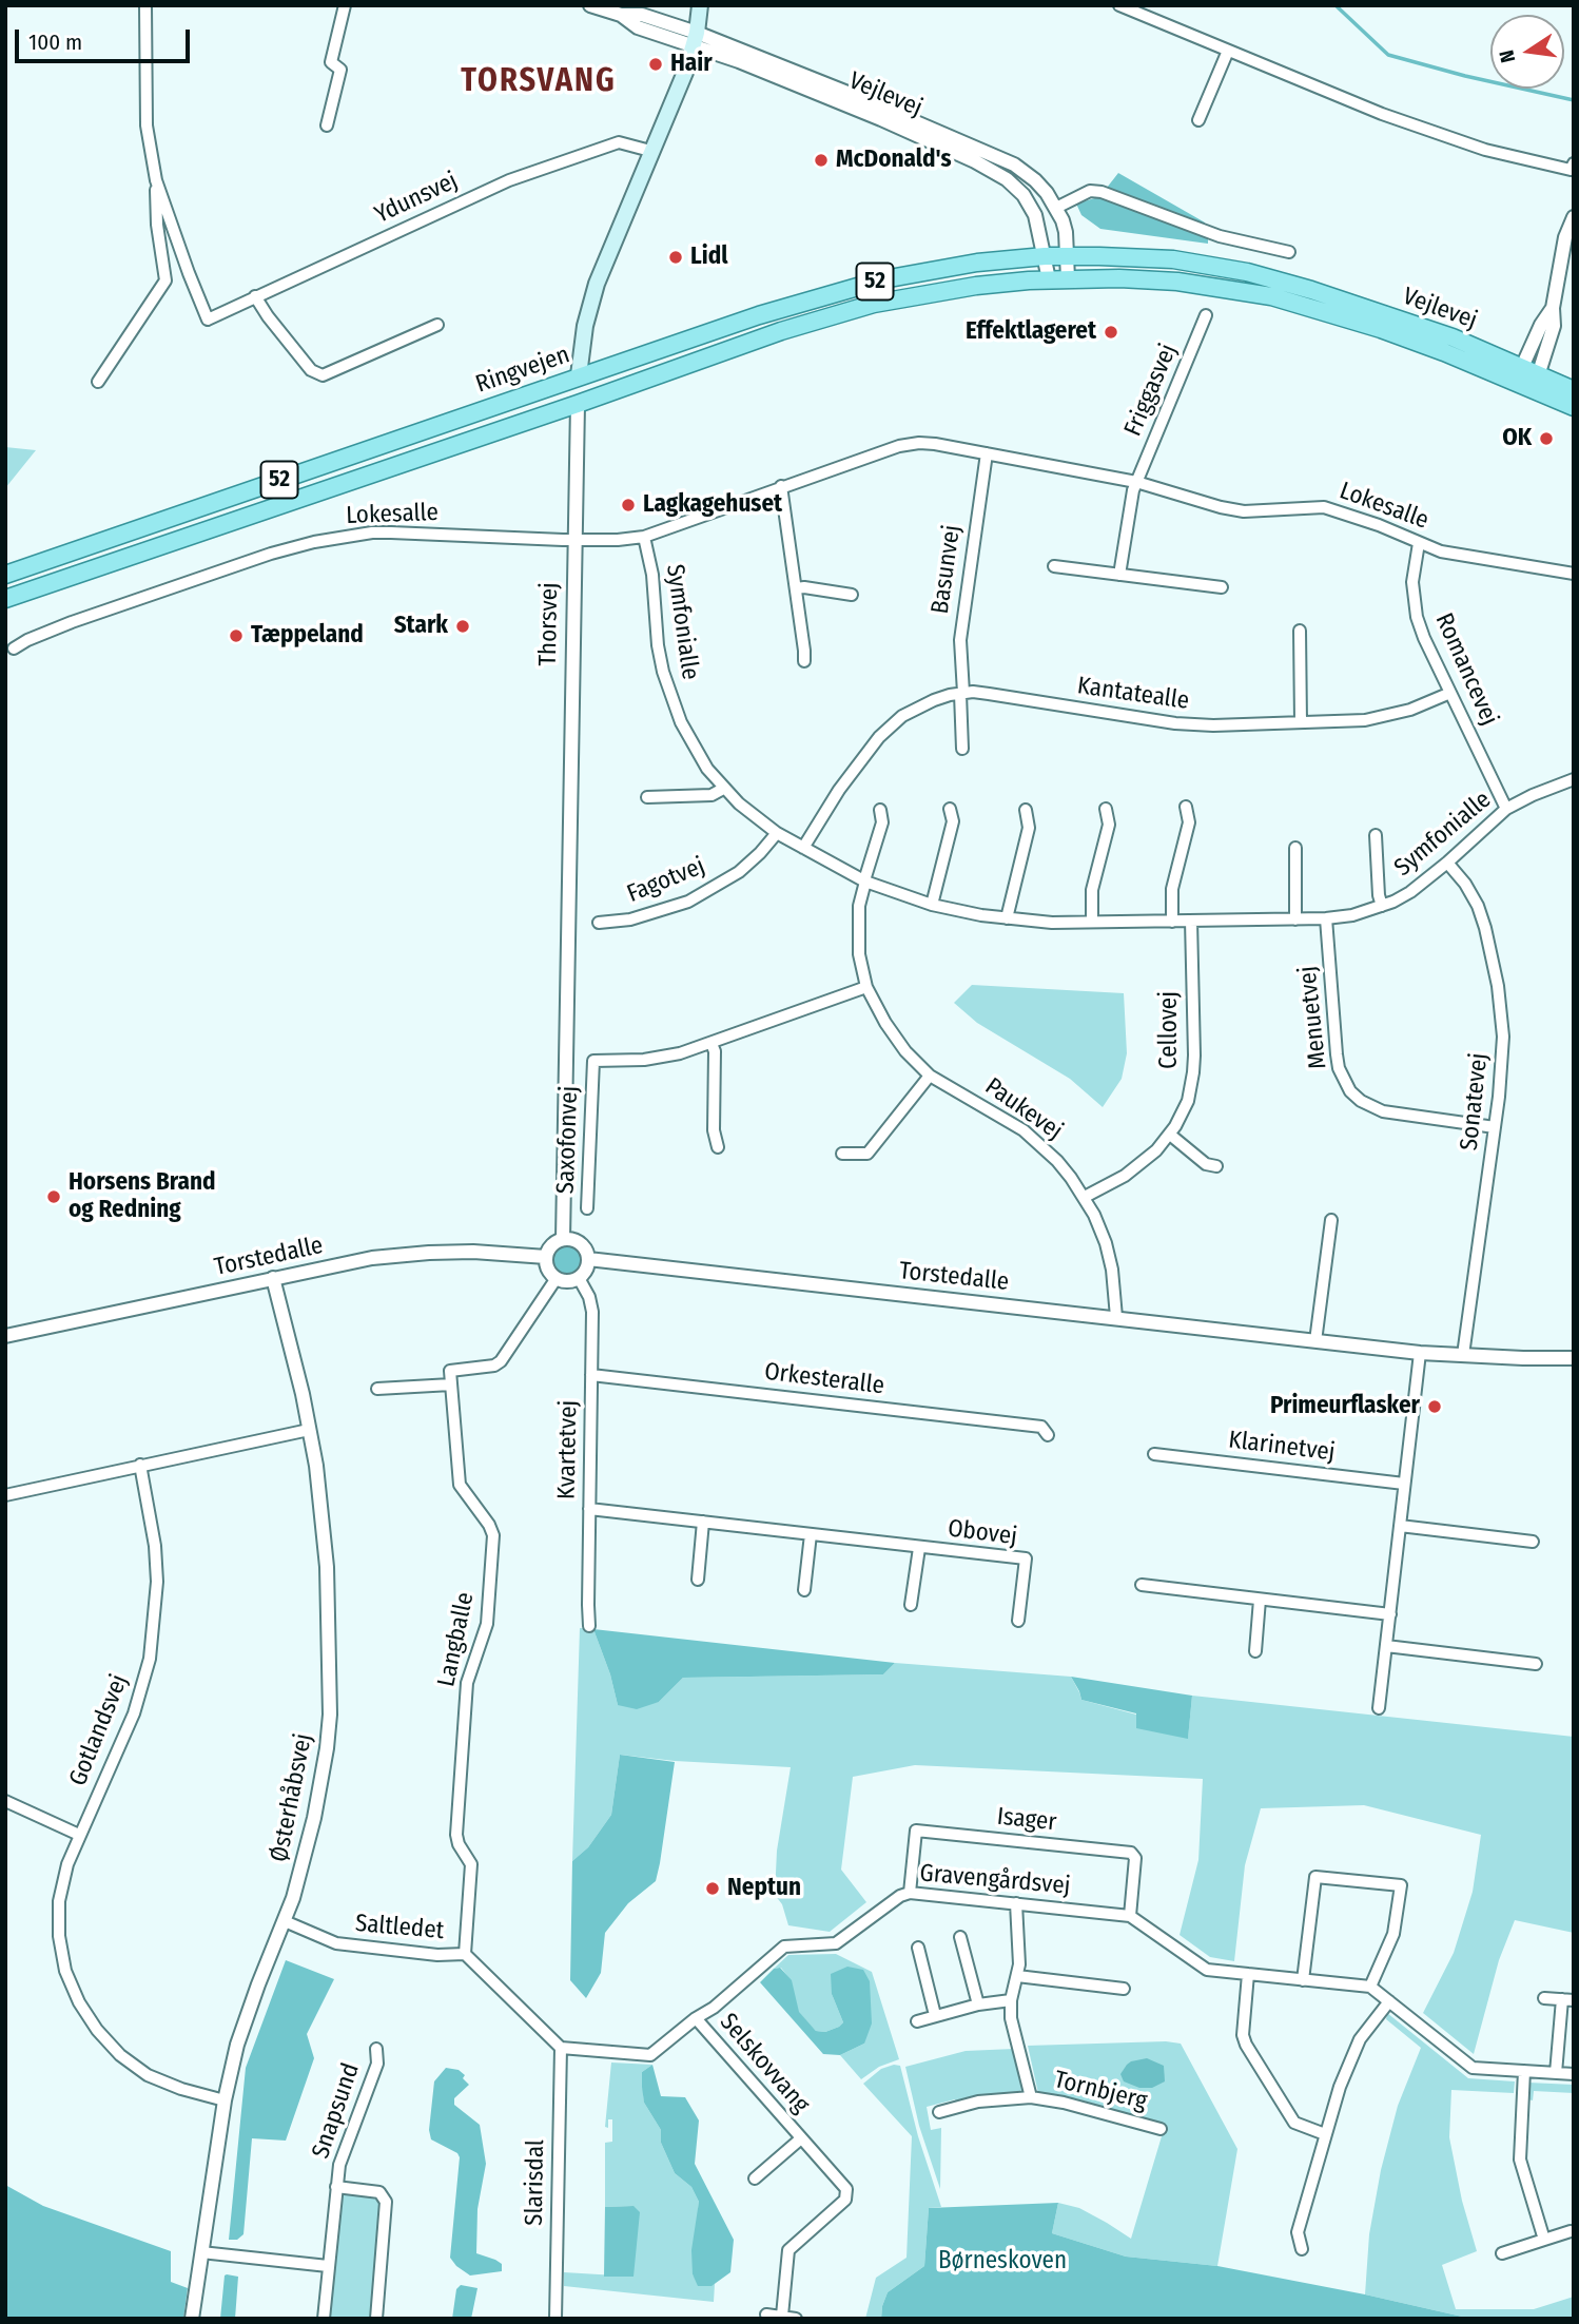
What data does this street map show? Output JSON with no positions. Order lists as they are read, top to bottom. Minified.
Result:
{"streets":{"main road":["Vejlevej","52","Ringvejen","Thorsvej"],"street":["Ydunsvej","Friggasvej","Lokesalle","Basunvej","Symfonialle","Romancevej","Kantatealle","Fagotvej","Menuetvej","Cellovej","Sonatevej","Paukevej","Saxofonvej","Torstedalle","Orkesteralle","Klarinetvej","Kvartetvej","Obovej","Langballe","Gotlandsvej","Østerhåbsvej","Isager","Gravengårdsvej","Saltledet","Selskovvang","Tornbjerg","Snapsund","Slarisdal"]},"crossings":[["Vejlevej","Ringvejen"],["Vejlevej","Thorsvej"],["Ydunsvej","Thorsvej"],["Ringvejen","Thorsvej"],["Friggasvej","Lokesalle"],["Lokesalle","Basunvej"],["Lokesalle","Symfonialle"],["Lokesalle","Thorsvej"],["Lokesalle","Romancevej"],["Basunvej","Kantatealle"],["Symfonialle","Romancevej"],["Symfonialle","Kantatealle"],["Symfonialle","Fagotvej"],["Symfonialle","Menuetvej"],["Symfonialle","Cellovej"],["Symfonialle","Sonatevej"],["Symfonialle","Paukevej"],["Thorsvej","Torstedalle"],["Thorsvej","Kvartetvej"],["Romancevej","Kantatealle"],["Menuetvej","Sonatevej"],["Cellovej","Paukevej"],["Sonatevej","Torstedalle"],["Paukevej","Saxofonvej"],["Paukevej","Torstedalle"],["Torstedalle","Kvartetvej"],["Torstedalle","Østerhåbsvej"],["Orkesteralle","Kvartetvej"],["Kvartetvej","Obovej"],["Langballe","Saltledet"],["Gotlandsvej","Østerhåbsvej"],["Østerhåbsvej","Saltledet"],["Isager","Gravengårdsvej"],["Gravengårdsvej","Saltledet"],["Gravengårdsvej","Selskovvang"],["Gravengårdsvej","Tornbjerg"],["Gravengårdsvej","Slarisdal"],["Saltledet","Slarisdal"]],"districts":["TORSVANG"],"parks":["Børneskoven"],"places":["Hair","McDonald's","Lidl","Effektlageret","OK","Lagkagehuset","Stark","Tæppeland","Horsens Brand og Redning","Primeurflasker","Neptun"],"scale_bar":"100 m","north":"left"}
